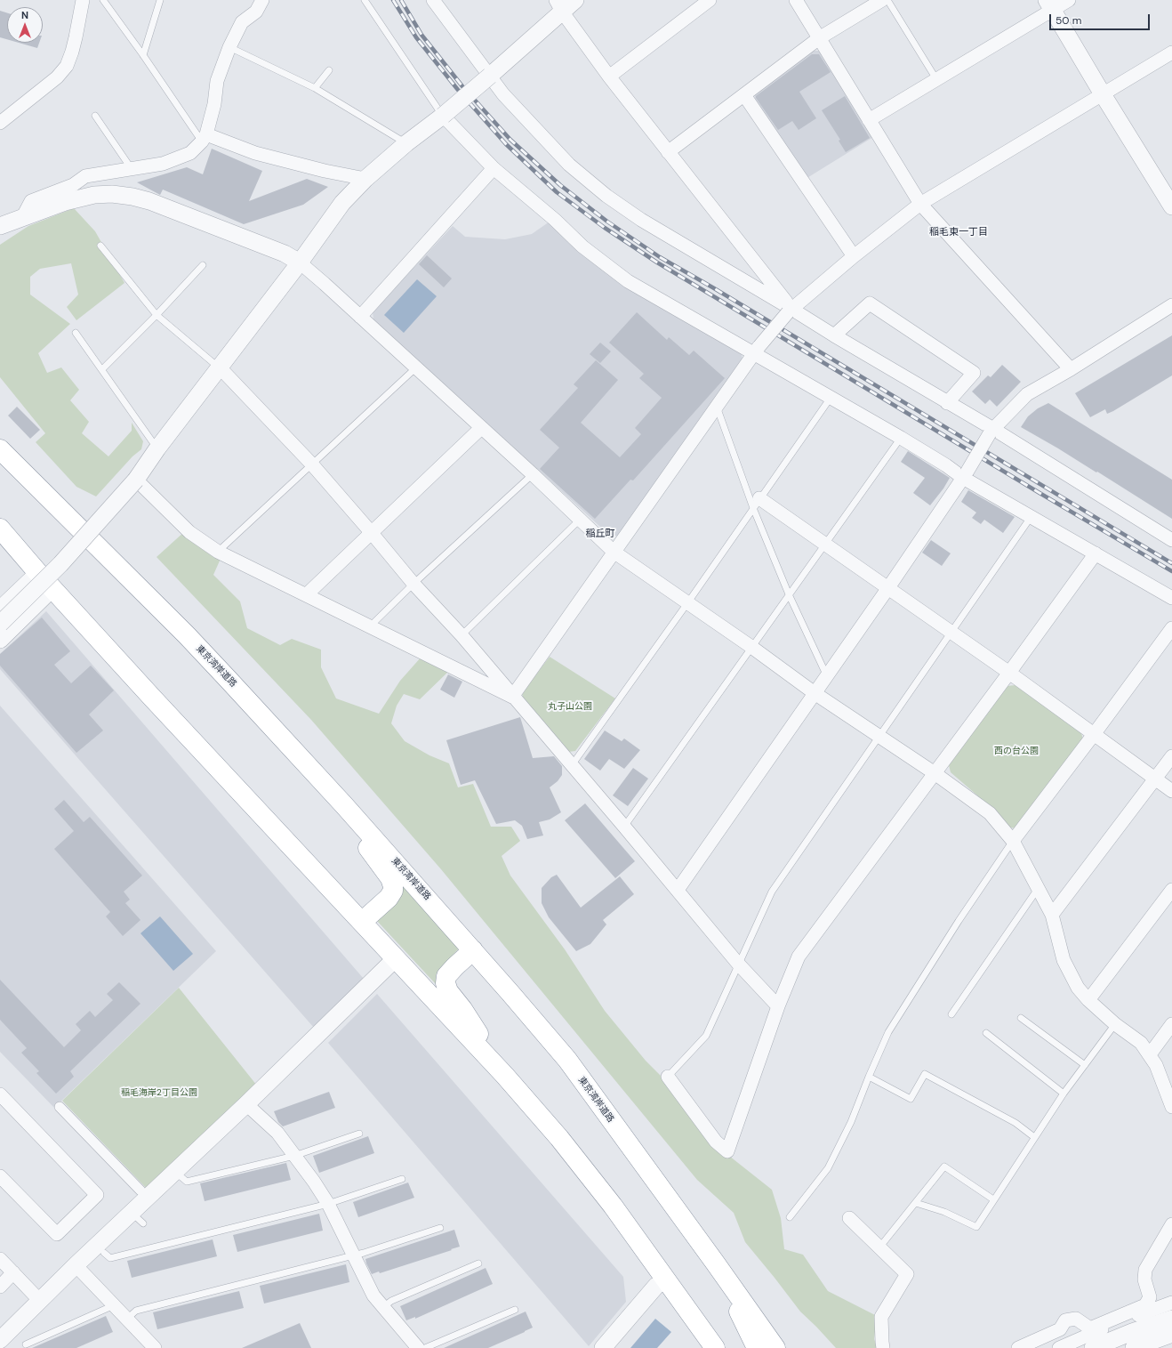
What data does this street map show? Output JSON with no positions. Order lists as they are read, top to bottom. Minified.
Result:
{"streets":{"highway":["東京湾岸道路"]},"districts":["稲毛東一丁目","稲丘町"],"parks":["丸子山公園","西の台公園","稲毛海岸2丁目公園"],"scale_bar":"50 m","north":"top"}
